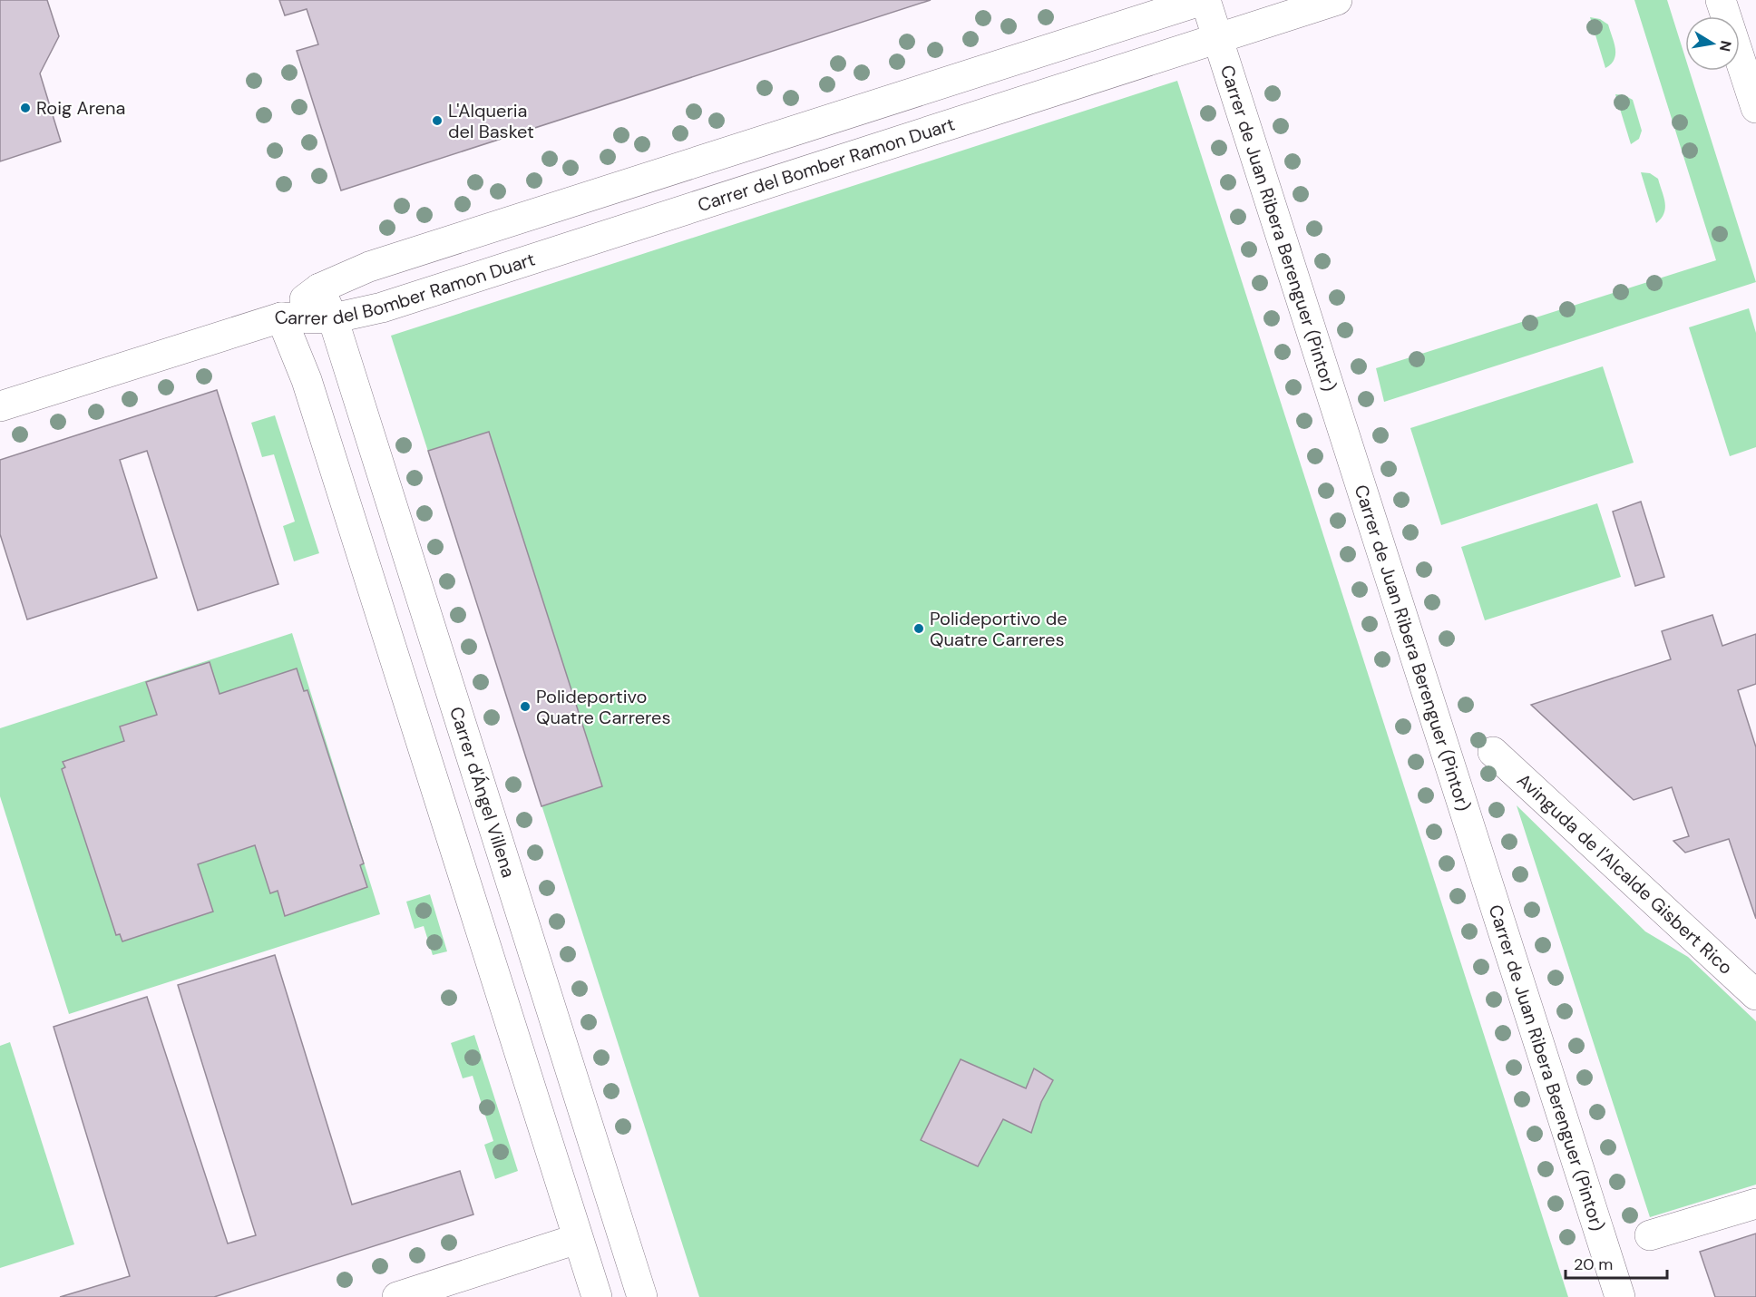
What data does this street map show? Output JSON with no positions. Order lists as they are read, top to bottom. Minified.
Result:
{"streets":{"street":["Carrer del Bomber Ramon Duart","Carrer de Juan Ribera Berenguer (Pintor)","Carrer d'Ángel Villena","Avinguda de l'Alcalde Gisbert Rico"]},"crossings":[["Carrer del Bomber Ramon Duart","Carrer de Juan Ribera Berenguer (Pintor)"],["Carrer del Bomber Ramon Duart","Carrer d'Ángel Villena"]],"places":["Roig Arena","L'Alqueria del Basket","Polideportivo de Quatre Carreres","Polideportivo Quatre Carreres"],"scale_bar":"20 m","north":"right"}
